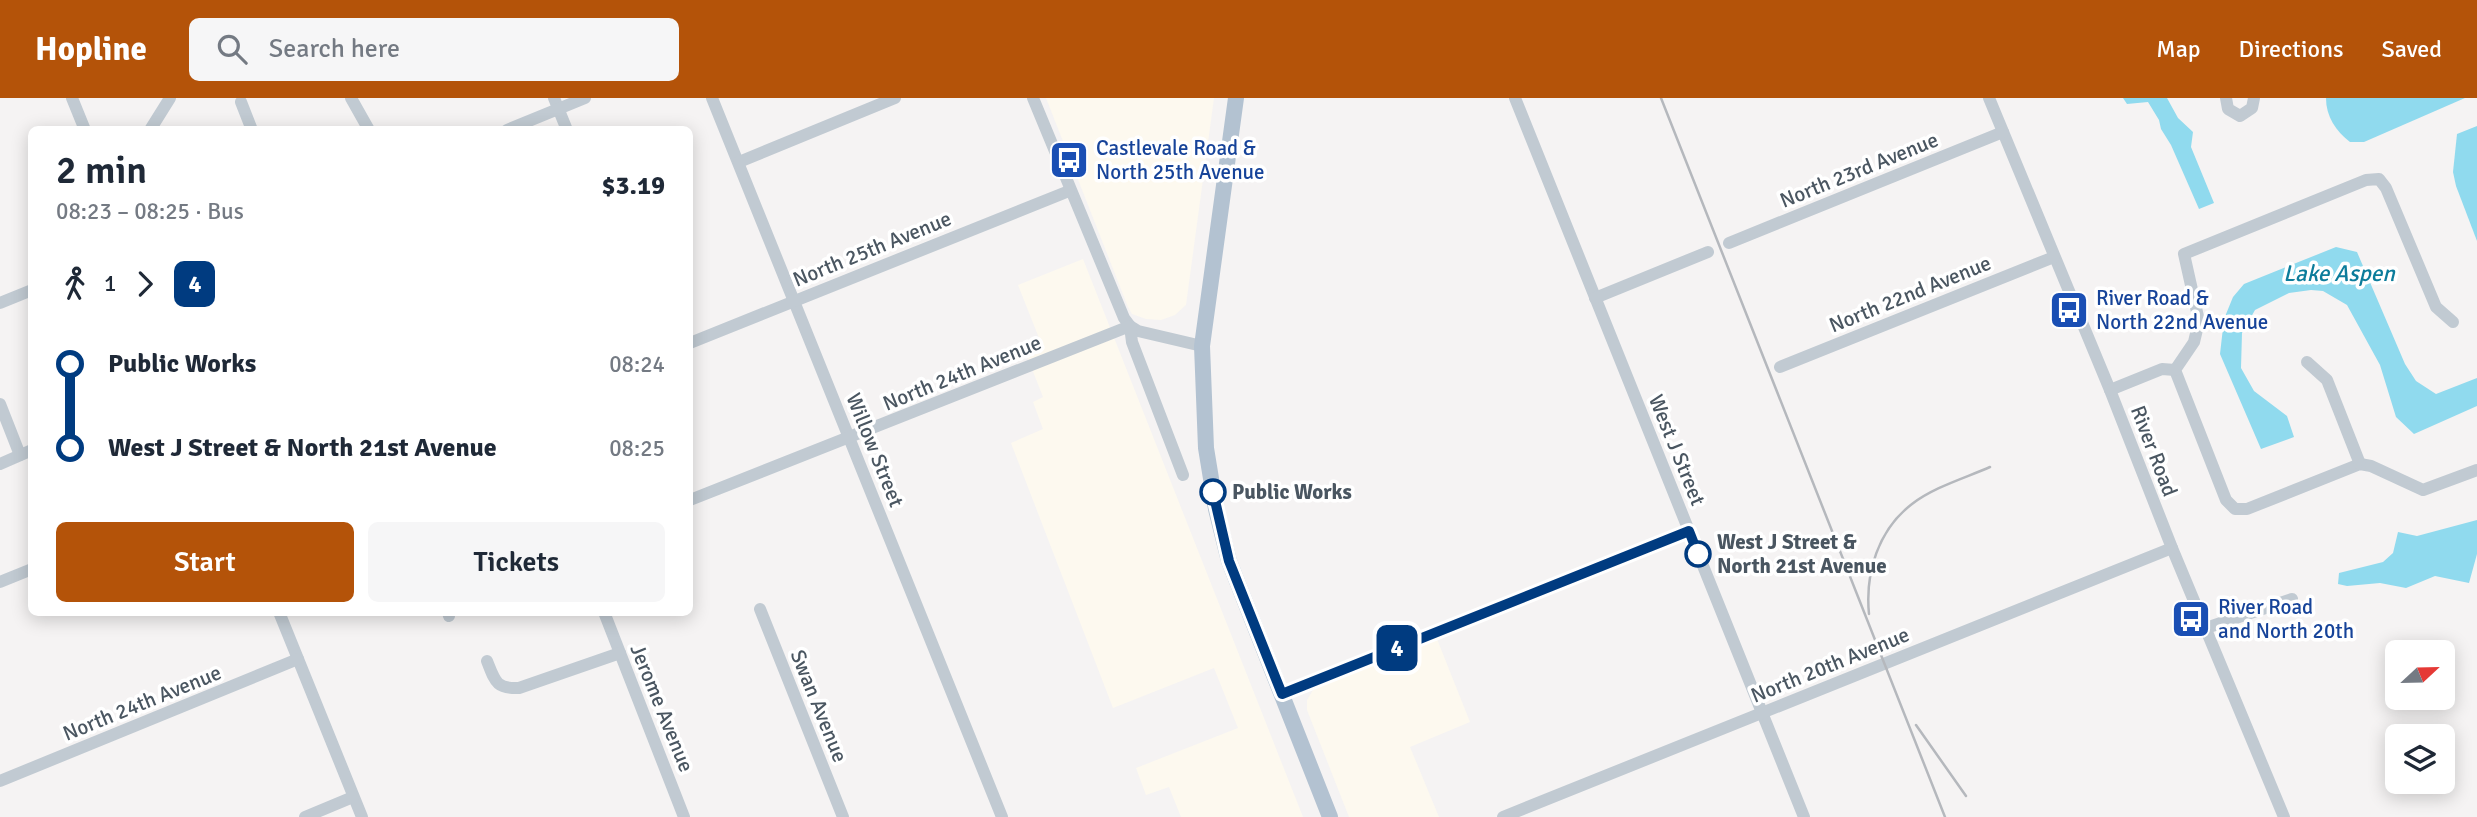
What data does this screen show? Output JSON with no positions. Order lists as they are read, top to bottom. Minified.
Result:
{"streets":{"street":["North 23rd Avenue","North 25th Avenue","North 22nd Avenue","North 24th Avenue","Willow Street","West J Street","River Road","North 20th Avenue","Swan Avenue","Jerome Avenue"]},"crossings":[["North 23rd Avenue","River Road"],["North 25th Avenue","Willow Street"],["North 22nd Avenue","River Road"],["North 24th Avenue","Willow Street"],["West J Street","North 20th Avenue"],["River Road","North 20th Avenue"]],"water":["Lake Aspen"],"places":{"bus stop":["Castlevale Road & North 25th Avenue","River Road & North 22nd Avenue","River Road and North 20th"],"other":["Public Works","West J Street & North 21st Avenue"]},"lines":["bus line 4"],"north":"right","page":{"header":"Hopline","search":"Search here","nav":["Map","Directions","Saved"],"on_map":"4","heading":["2 min","08:23 – 08:25 · Bus","$3.19"],"legs":["1","4"],"list":[{"name":"Public Works","value":"08:24"},{"name":"West J Street & North 21st Avenue","value":"08:25"}],"buttons":["Start","Tickets"]}}
